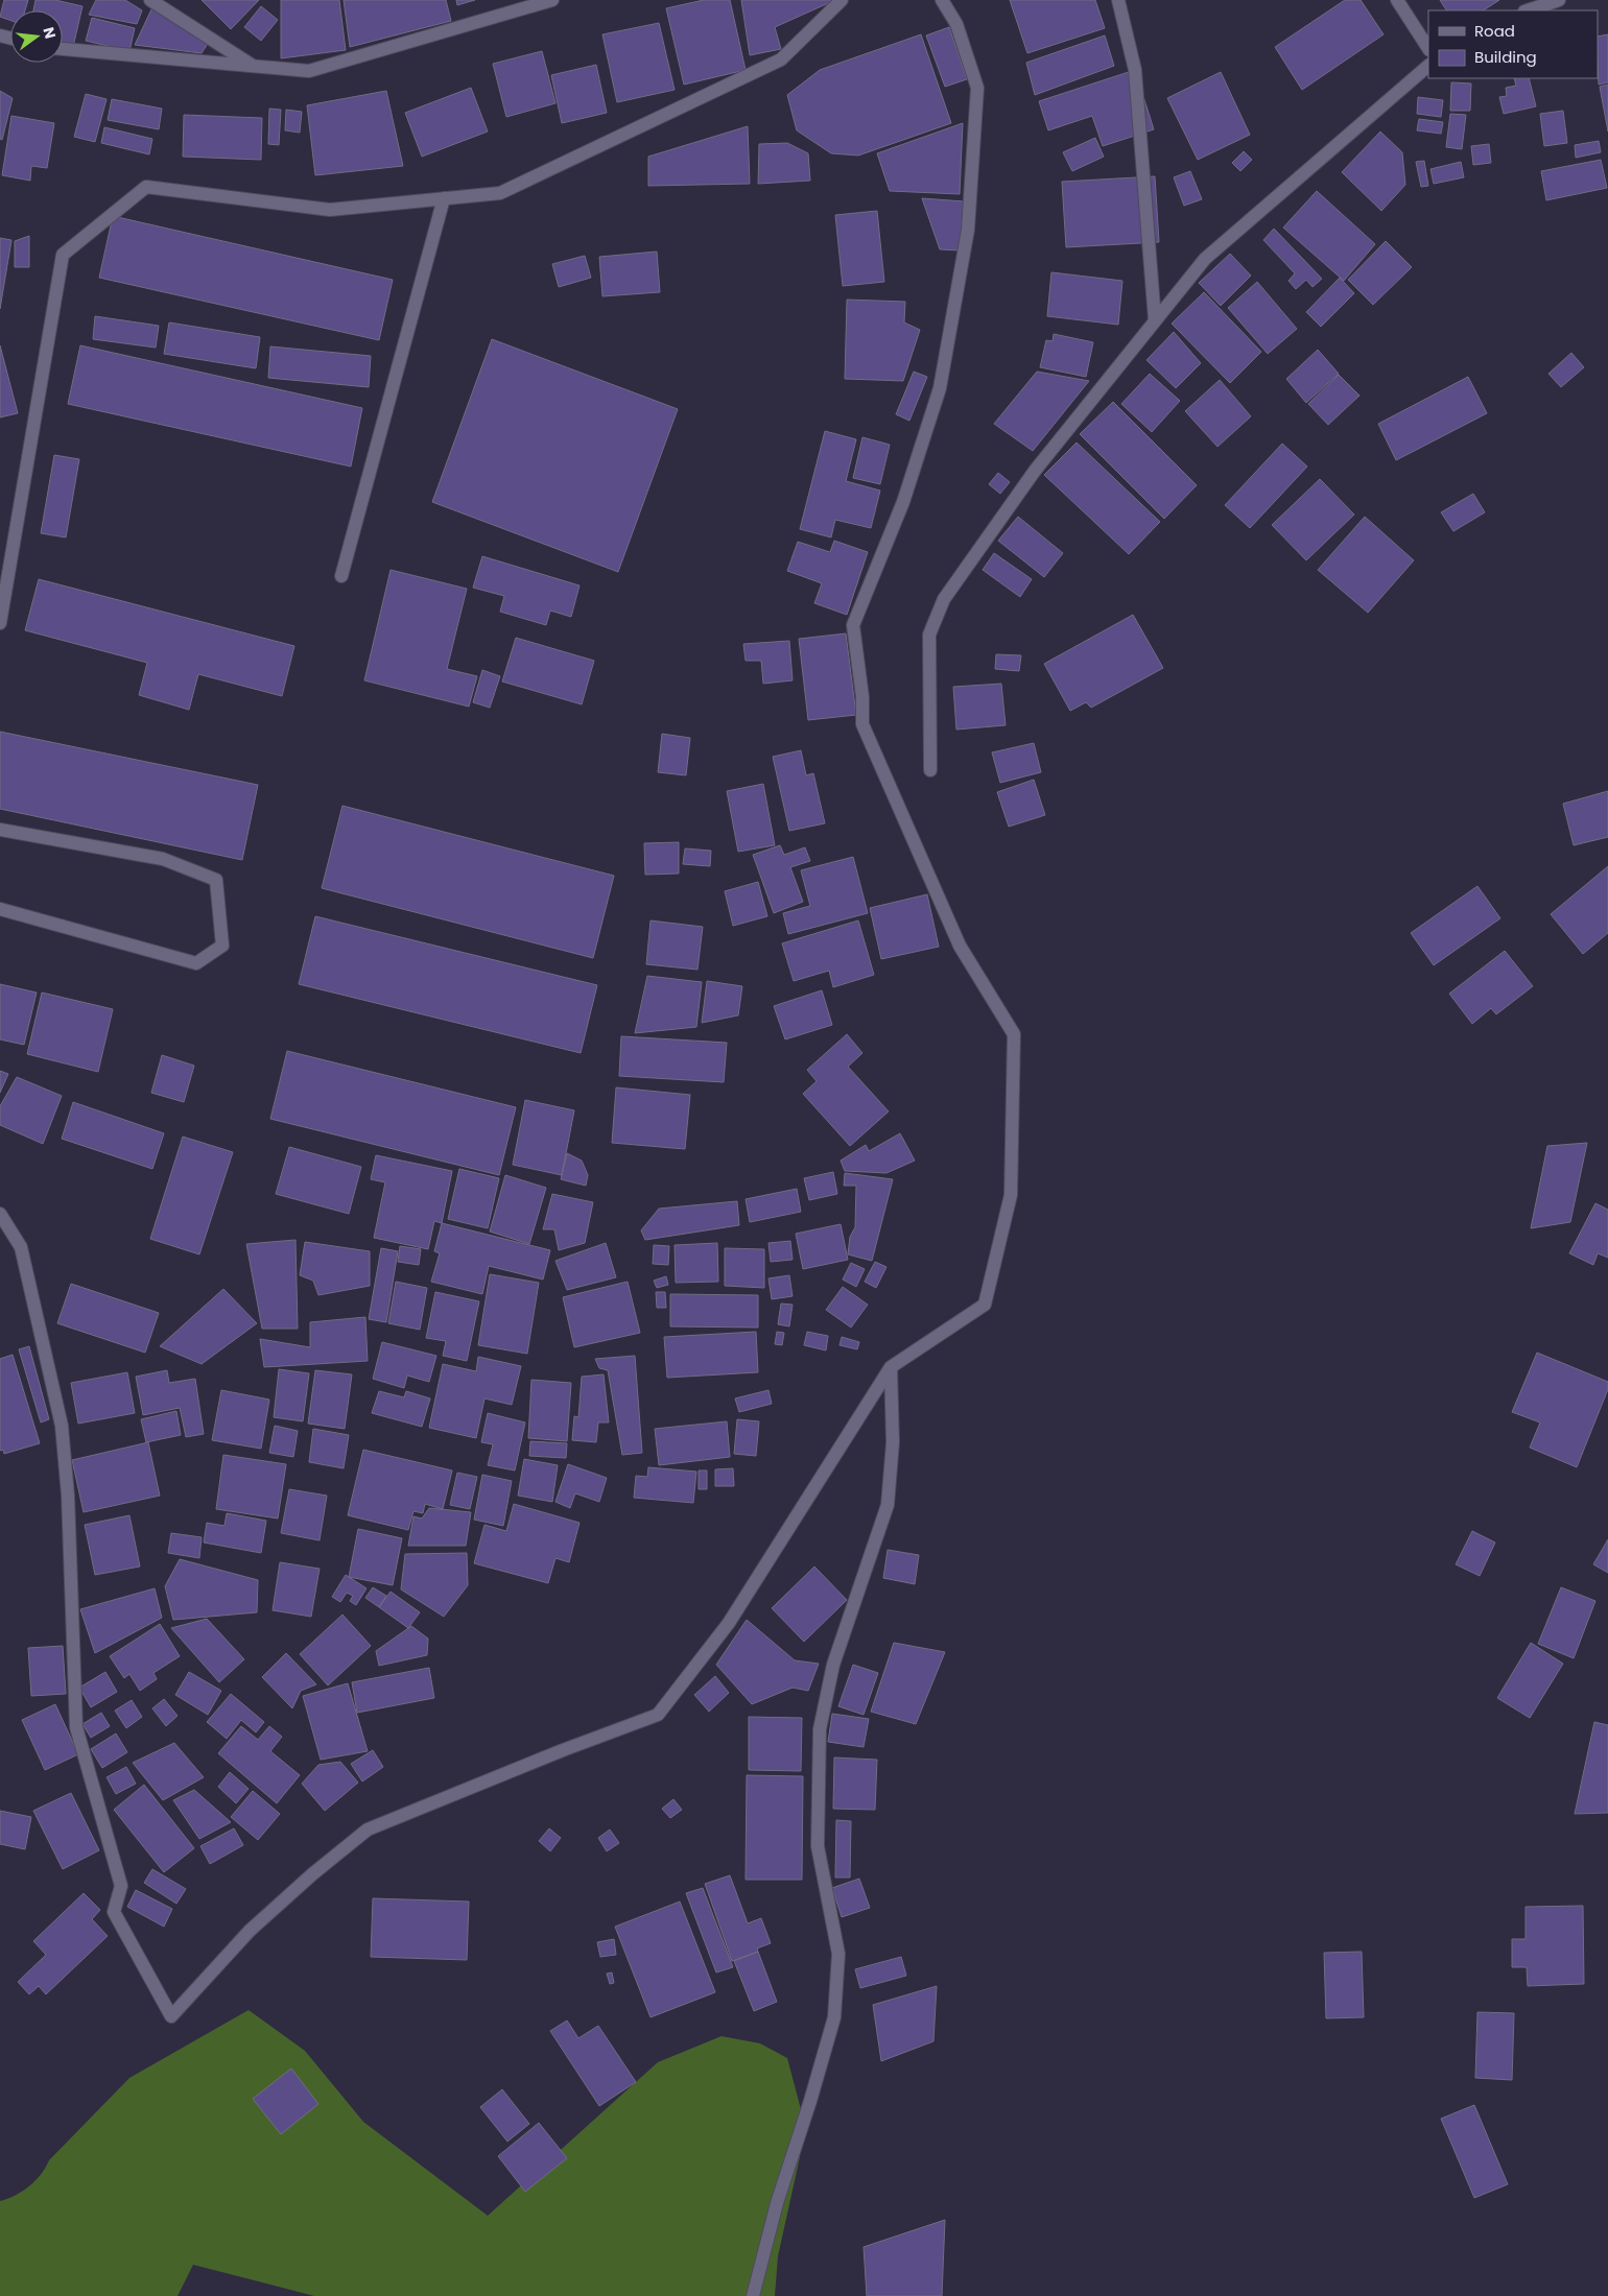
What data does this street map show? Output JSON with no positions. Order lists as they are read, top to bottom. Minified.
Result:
{"legend":["Road","Building"],"north":"right"}
